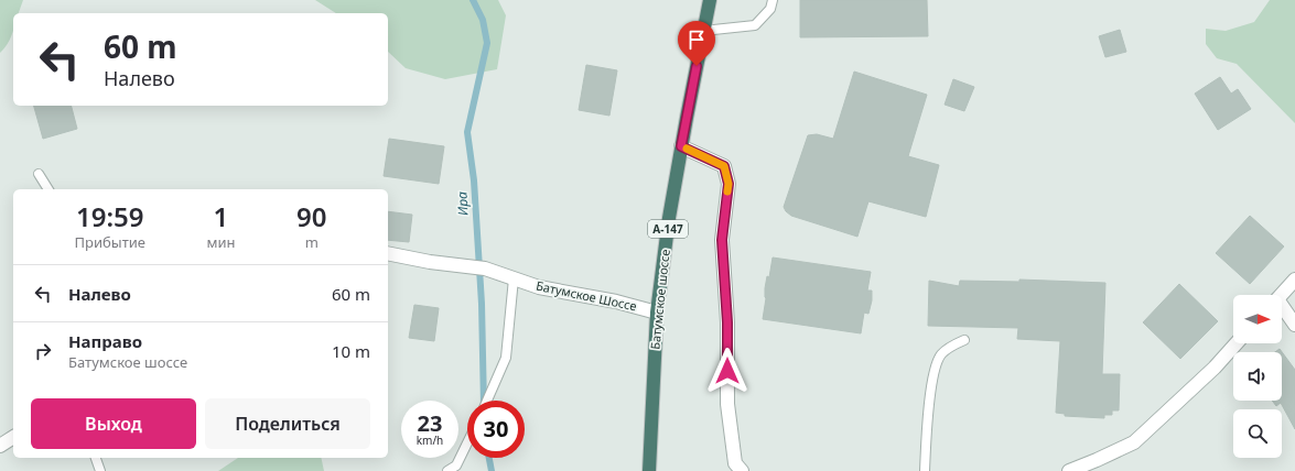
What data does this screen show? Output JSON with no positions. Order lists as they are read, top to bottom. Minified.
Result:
{"streets":{"highway":["А-147","Батумское шоссе"],"street":["Батумское Шоссе"]},"crossings":[["Батумское Шоссе","Батумское шоссе"]],"water":["Ира"],"north":"right","page":{"turn":["60 m","Налево"],"eta":["19:59","Прибытие","1","мин","90","m"],"list":[{"name":"Налево","value":"60 m"},{"name":"Направо","note":"Батумское шоссе","value":"10 m"}],"buttons":["Выход","Поделиться"],"speed":"23 km/h","limit":"30"}}
